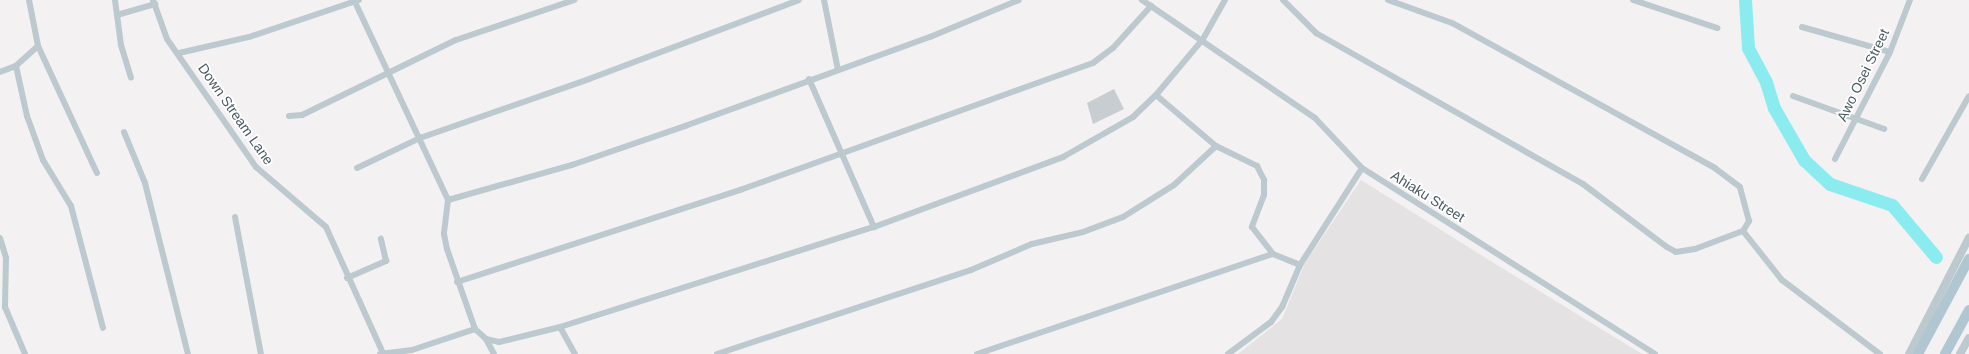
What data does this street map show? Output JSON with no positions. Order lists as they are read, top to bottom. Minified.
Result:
{"streets":{"street":["Awo Osei Street","Down Stream Lane","Ahiaku Street"]}}
